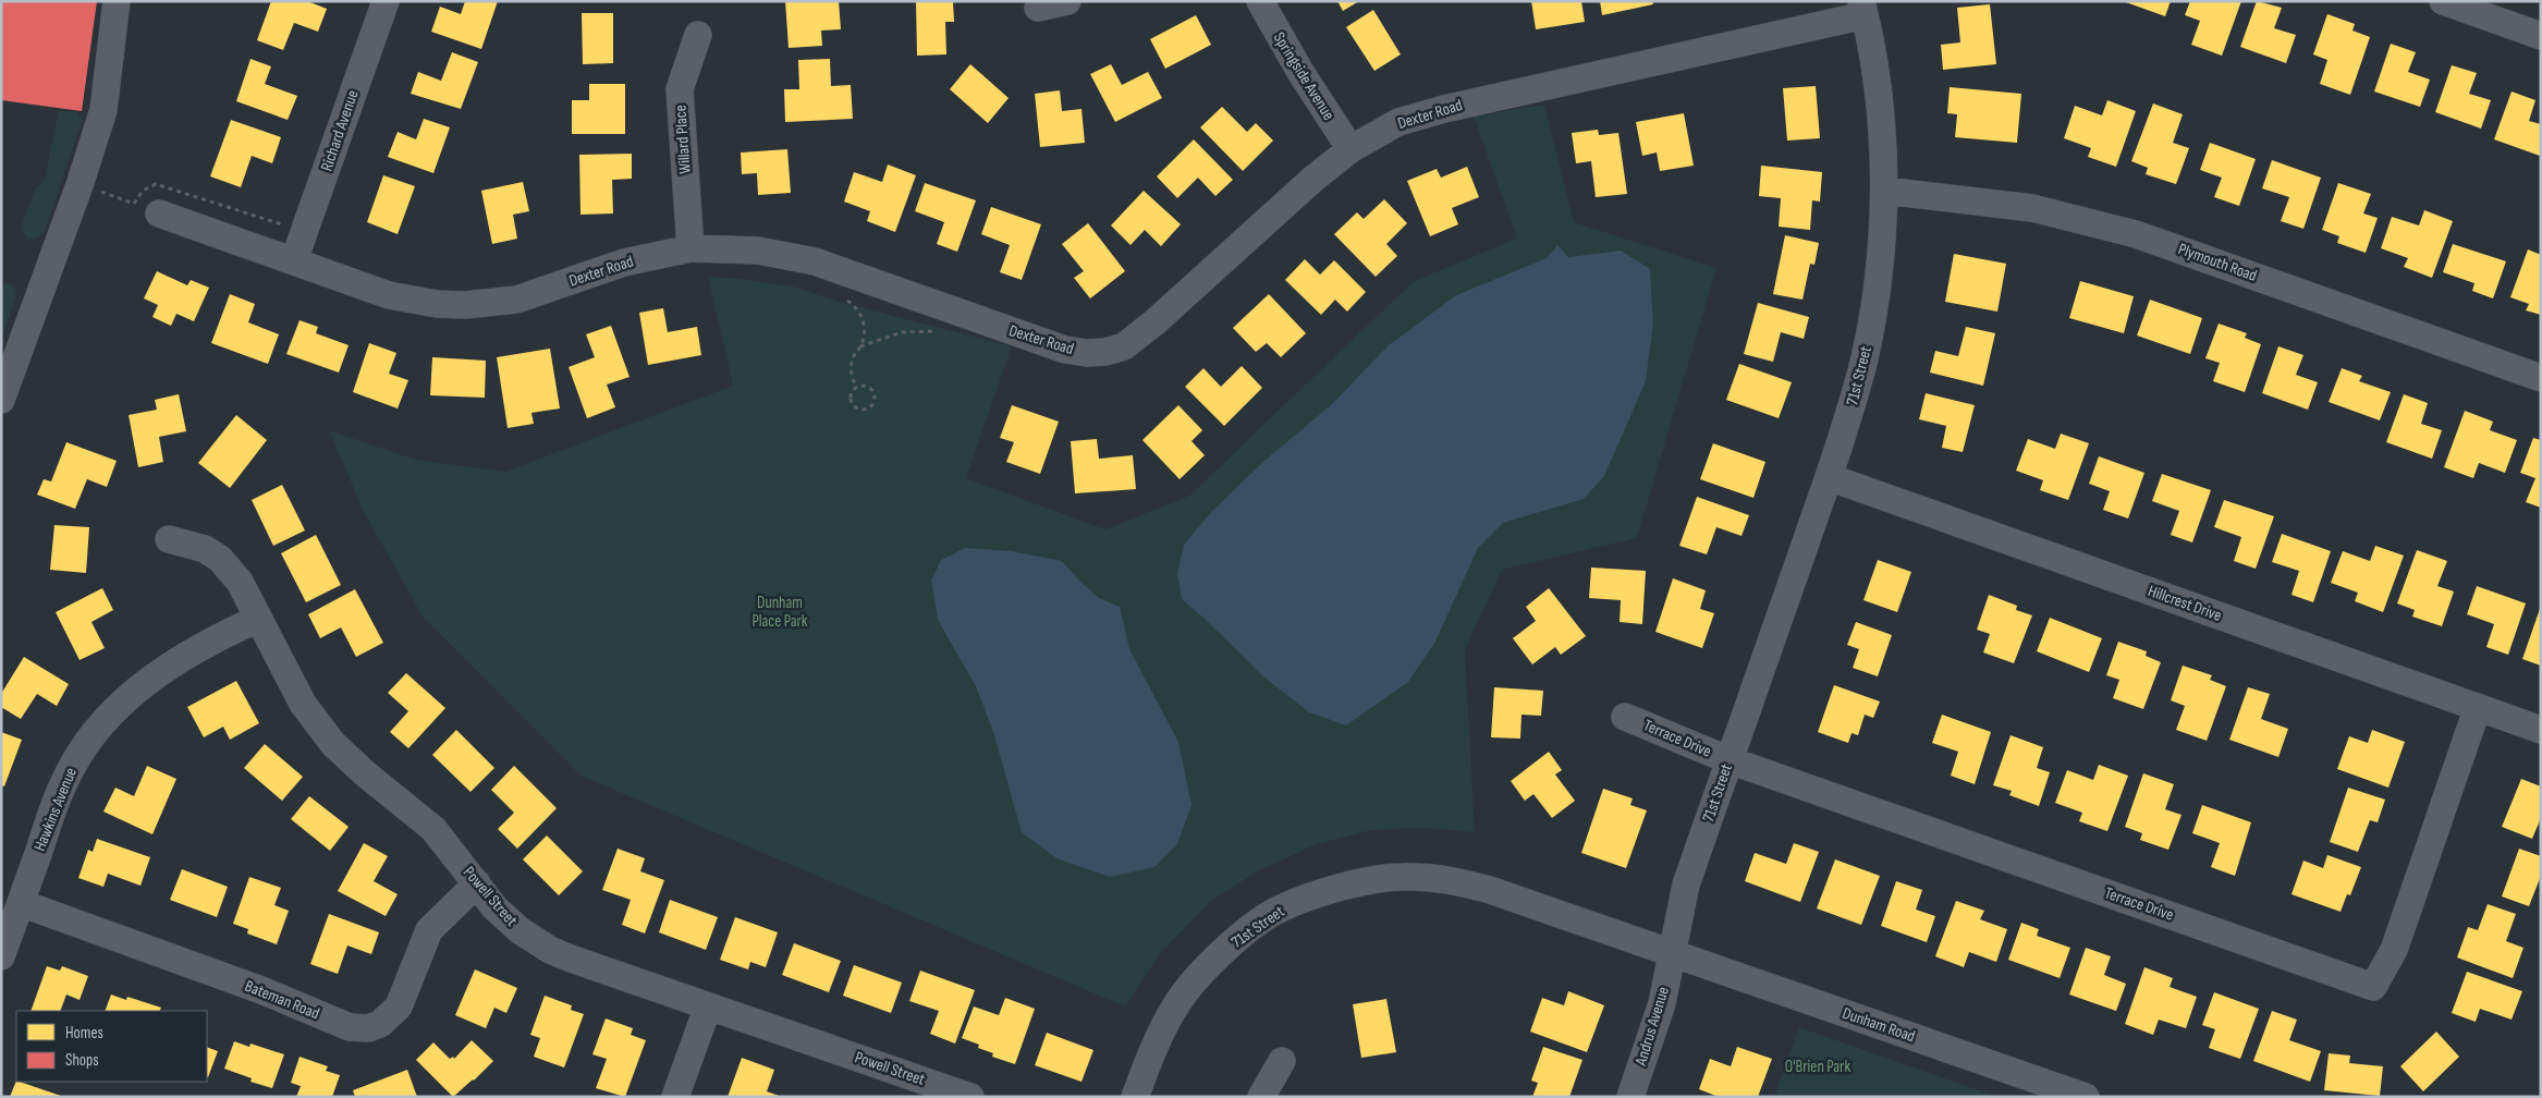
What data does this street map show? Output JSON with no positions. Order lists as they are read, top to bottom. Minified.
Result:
{"streets":{"street":["Springside Avenue","Dexter Road","Richard Avenue","Willard Place","Plymouth Road","71st Street","Hillcrest Drive","Terrace Drive","Hawkins Avenue","Powell Street","Bateman Road","Dunham Road","Andrus Avenue"]},"crossings":[["Springside Avenue","Dexter Road"],["Dexter Road","Richard Avenue"],["Dexter Road","Willard Place"],["Dexter Road","71st Street"],["Plymouth Road","71st Street"],["71st Street","Hillcrest Drive"],["71st Street","Terrace Drive"],["71st Street","Dunham Road"],["71st Street","Andrus Avenue"],["Hillcrest Drive","Terrace Drive"],["Hawkins Avenue","Powell Street"],["Hawkins Avenue","Bateman Road"],["Powell Street","Bateman Road"],["Dunham Road","Andrus Avenue"]],"parks":["Dunham Place Park","O'Brien Park"],"legend":["Homes","Shops"]}
